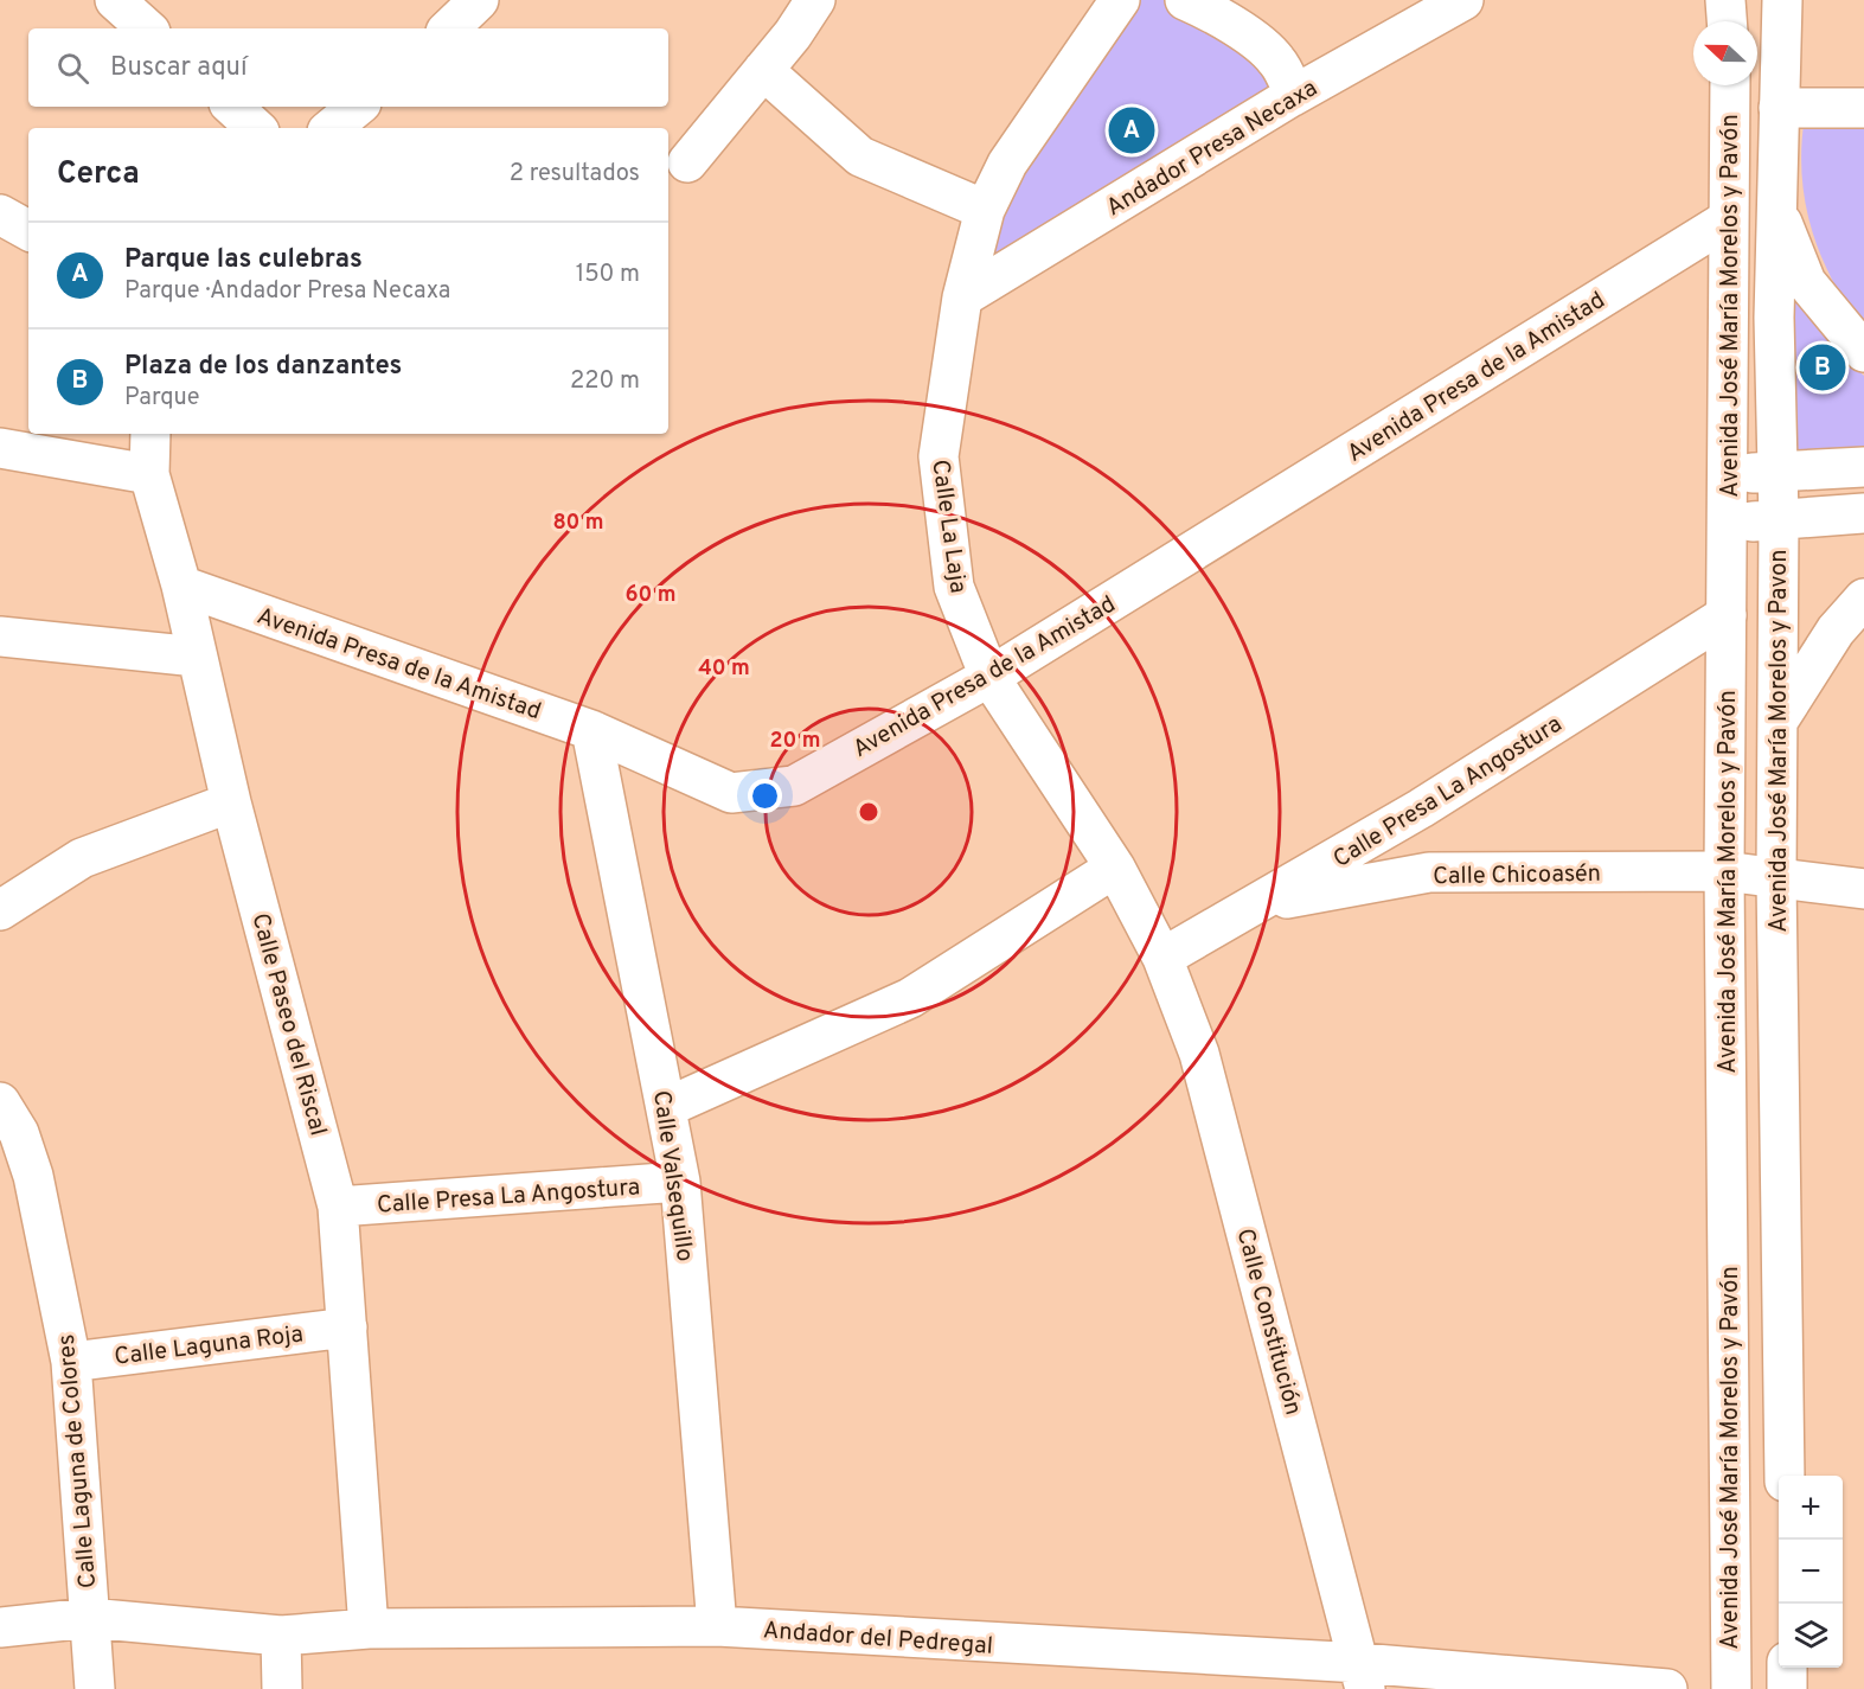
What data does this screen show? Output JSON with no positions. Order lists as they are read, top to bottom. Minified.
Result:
{"streets":{"street":["Andador Presa Necaxa","Avenida José María Morelos y Pavón","Avenida Presa de la Amistad","Calle La Laja","Avenida José María Morelos y Pavon","Calle Presa La Angostura","Calle Chicoasén","Calle Paseo del Riscal","Calle Valsequillo","Calle Constitución","Calle Laguna Roja","Calle Laguna de Colores","Andador del Pedregal"]},"crossings":[["Andador Presa Necaxa","Calle La Laja"],["Avenida José María Morelos y Pavón","Avenida Presa de la Amistad"],["Avenida José María Morelos y Pavón","Calle Presa La Angostura"],["Avenida José María Morelos y Pavón","Calle Chicoasén"],["Avenida Presa de la Amistad","Calle La Laja"],["Avenida Presa de la Amistad","Calle Paseo del Riscal"],["Avenida Presa de la Amistad","Calle Valsequillo"],["Calle La Laja","Calle Presa La Angostura"],["Calle La Laja","Calle Constitución"],["Avenida José María Morelos y Pavon","Calle Chicoasén"],["Calle Presa La Angostura","Calle Chicoasén"],["Calle Presa La Angostura","Calle Paseo del Riscal"],["Calle Presa La Angostura","Calle Valsequillo"],["Calle Presa La Angostura","Calle Constitución"],["Calle Paseo del Riscal","Calle Laguna Roja"],["Calle Paseo del Riscal","Andador del Pedregal"],["Calle Valsequillo","Andador del Pedregal"],["Calle Constitución","Andador del Pedregal"],["Calle Laguna Roja","Calle Laguna de Colores"],["Calle Laguna de Colores","Andador del Pedregal"]],"north":"left","page":{"search":"Buscar aquí","pins":["A","B"],"heading":["Cerca","2 resultados"],"list":[{"mark":"A","name":"Parque las culebras","note":"Parque · Andador Presa Necaxa","value":"150 m"},{"mark":"B","name":"Plaza de los danzantes","note":"Parque","value":"220 m"}],"map_buttons":["+","−"]},"rings":["80 m","60 m","40 m","20 m"]}
